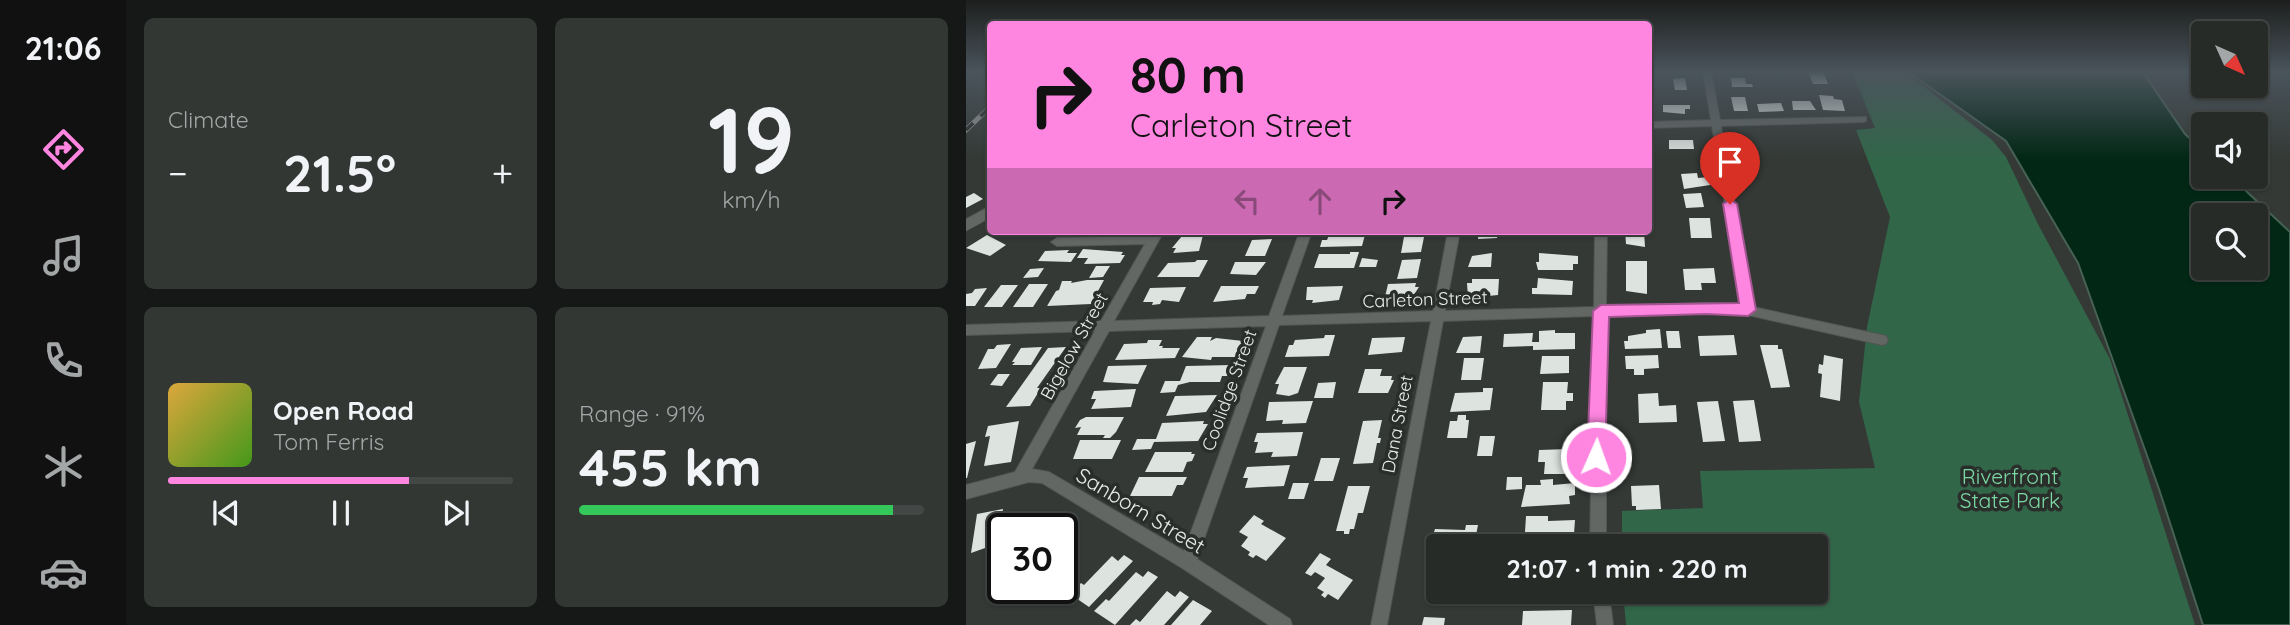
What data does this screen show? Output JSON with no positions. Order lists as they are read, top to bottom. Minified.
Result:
{"streets":{"street":["Carleton Street","Bigelow Street","Coolidge Street","Dana Street","Sanborn Street"]},"crossings":[["Carleton Street","Bigelow Street"],["Carleton Street","Coolidge Street"],["Carleton Street","Dana Street"],["Bigelow Street","Sanborn Street"],["Coolidge Street","Sanborn Street"]],"parks":["Riverfront State Park"],"north":"bottom right","page":{"tabs":"21:06","tile":["Climate",["19","km/h"],["Range · 91%","455 km"]],"turn":["80 m","Carleton Street"],"heat":["−","21.5°","+"],"song":["Open Road","Tom Ferris"],"limit":"30","trip":"21:07 · 1 min · 220 m"}}
